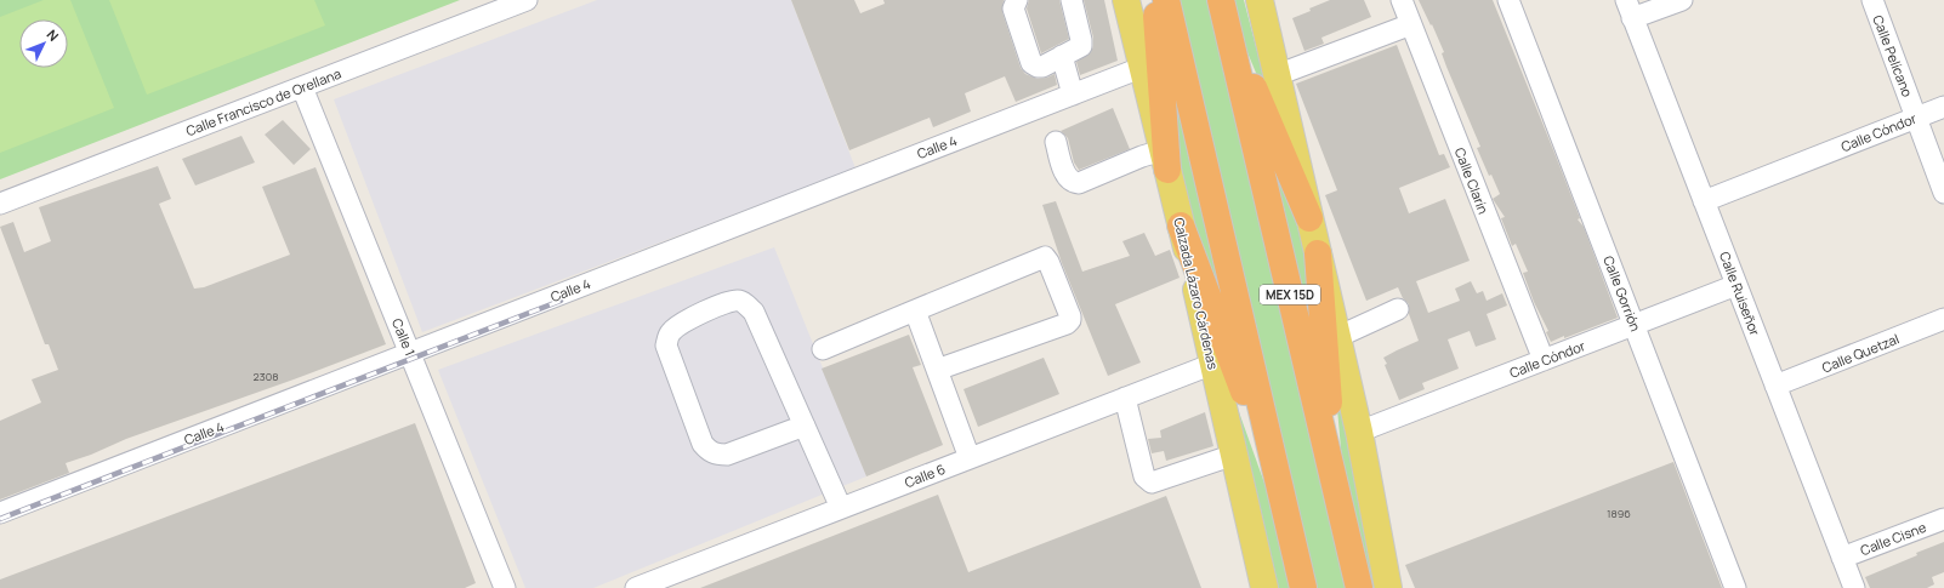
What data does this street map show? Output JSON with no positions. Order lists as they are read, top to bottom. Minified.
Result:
{"streets":{"highway":["MEX 15D"],"main road":["Calzada Lázaro Cárdenas"],"street":["Calle Pelícano","Calle Francisco de Orellana","Calle Cóndor","Calle 4","Calle Clarín","Calle Gorrión","Calle Ruiseñor","Calle 1","Calle Quetzal","Calle 6","Calle Cisne"]},"crossings":[["Calle Pelícano","Calle Cóndor"],["Calle Francisco de Orellana","Calle 1"],["Calle Cóndor","Calle Clarín"],["Calle Cóndor","Calle Gorrión"],["Calle Cóndor","Calle Ruiseñor"],["Calle 4","Calzada Lázaro Cárdenas"],["Calle 4","Calle 1"],["Calzada Lázaro Cárdenas","Calle 6"],["Calle Ruiseñor","Calle Quetzal"],["Calle Ruiseñor","Calle Cisne"]],"house_numbers":["2308","1896"],"north":"top right"}
